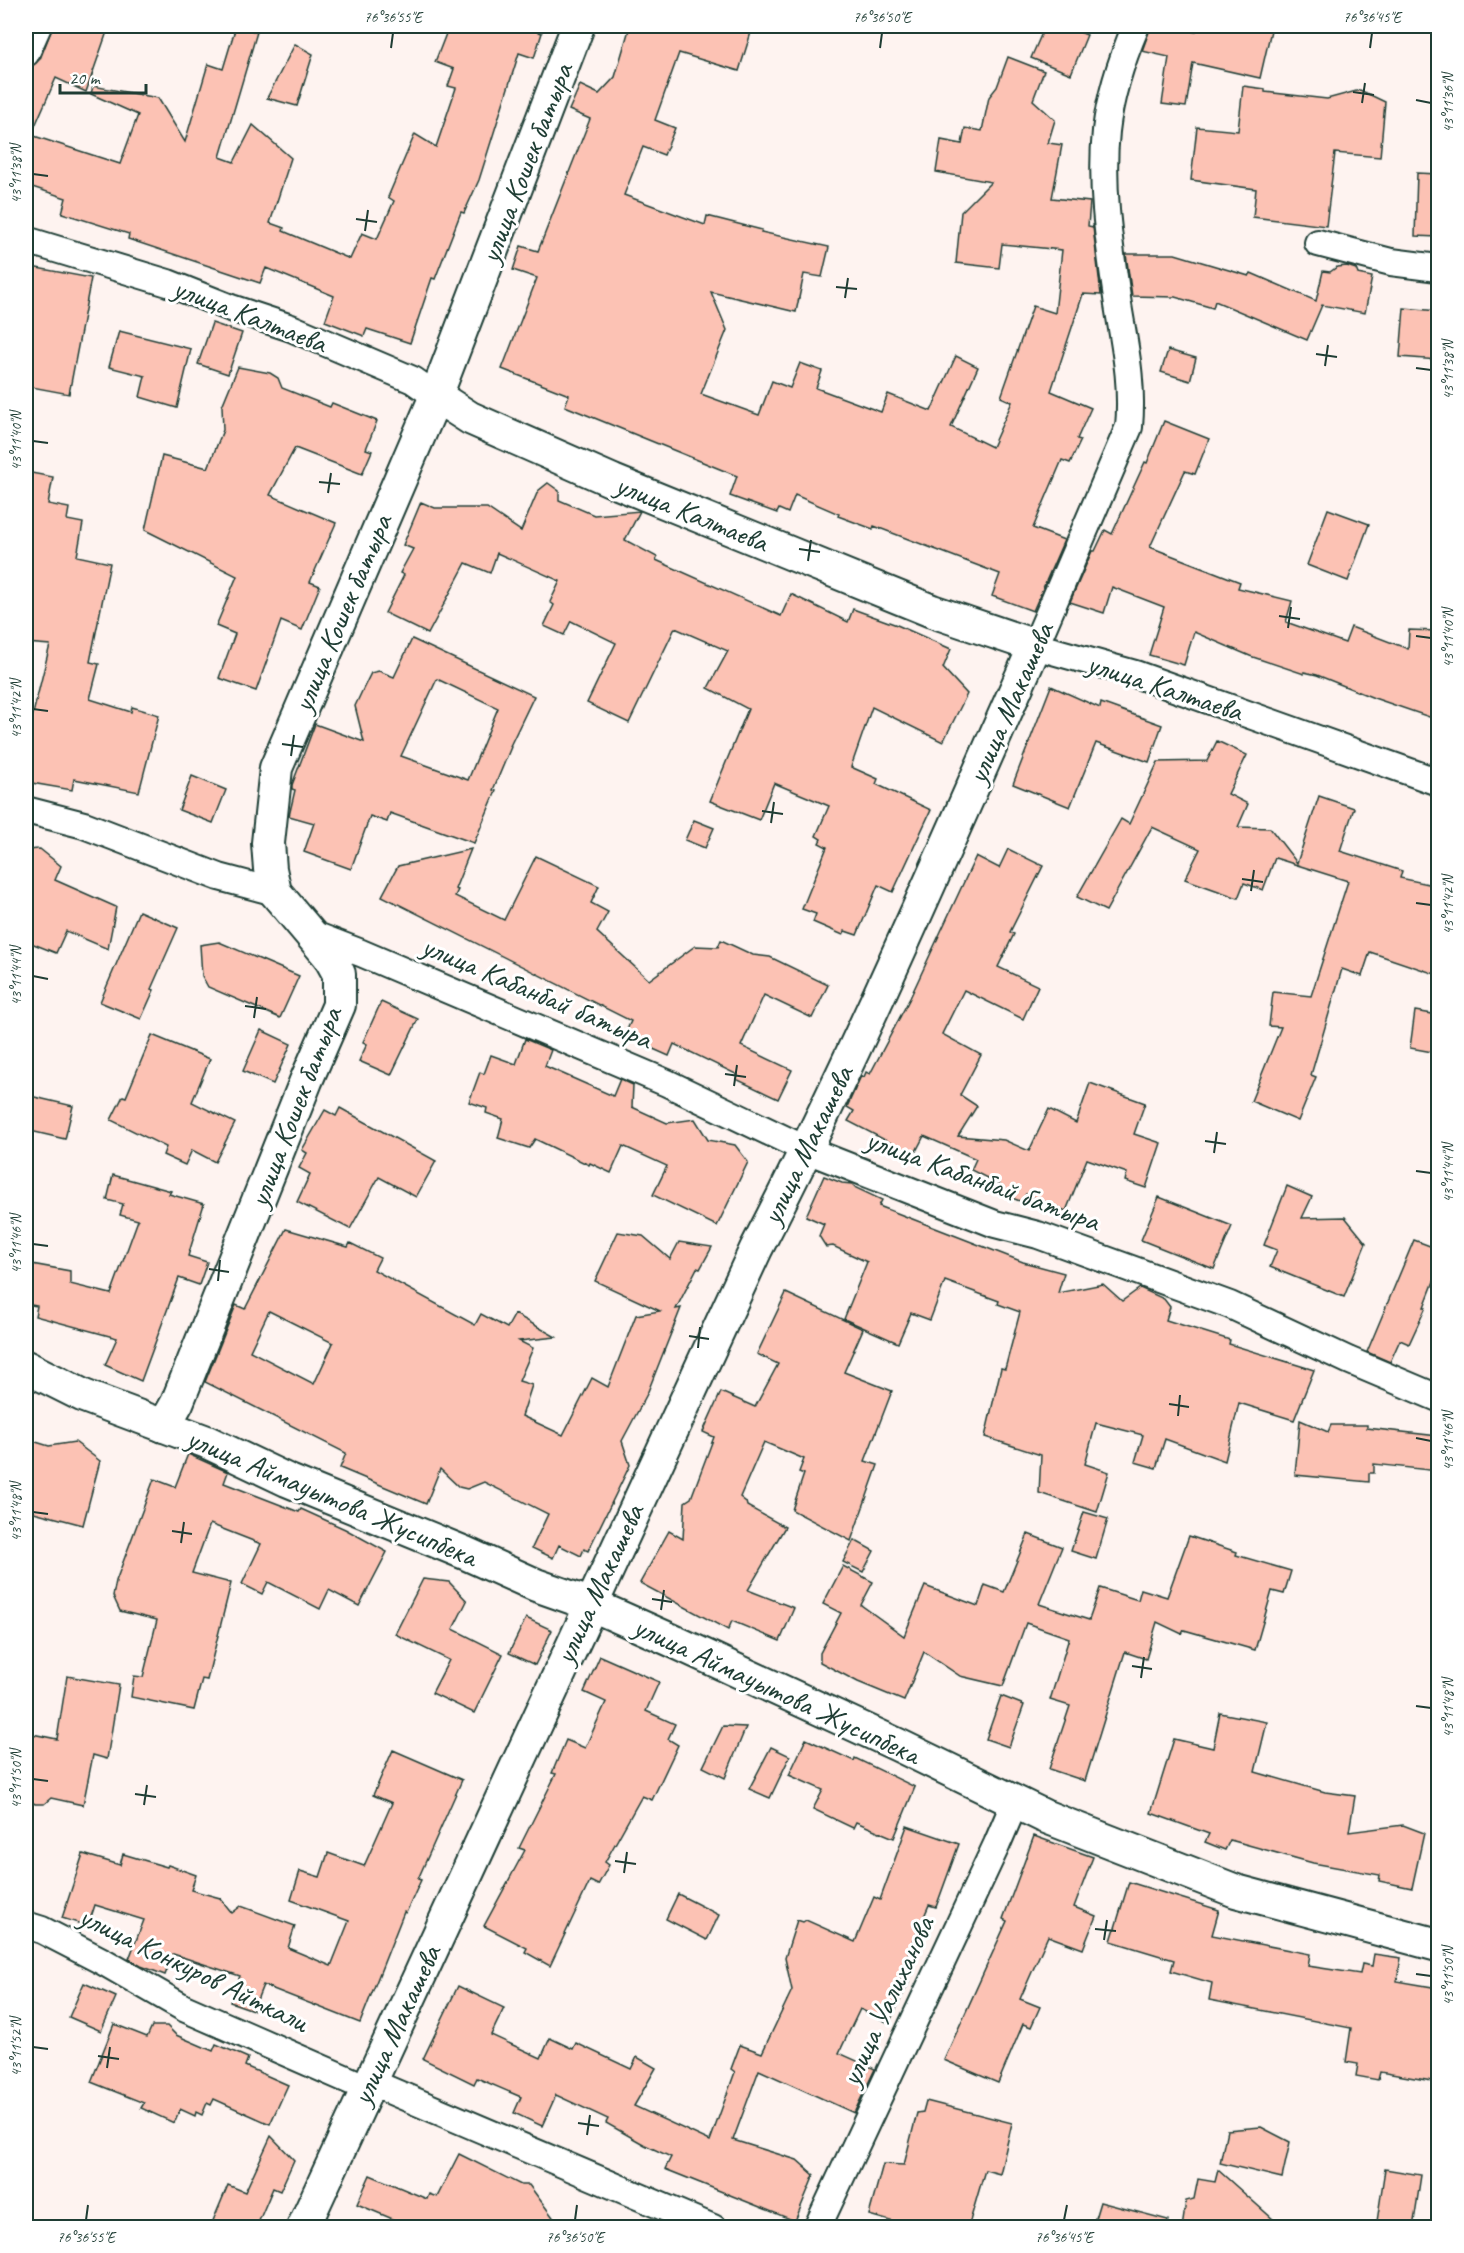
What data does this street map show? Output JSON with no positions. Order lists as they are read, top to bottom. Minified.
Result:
{"streets":{"street":["улица Кошек батыра","улица Калтаева","улица Макашева","улица Кабанбай батыра","улица Аймауытова Жусипбека","улица Конкуров Айткали","улица Уалиханова"]},"crossings":[["улица Кошек батыра","улица Калтаева"],["улица Кошек батыра","улица Кабанбай батыра"],["улица Кошек батыра","улица Аймауытова Жусипбека"],["улица Калтаева","улица Макашева"],["улица Макашева","улица Кабанбай батыра"],["улица Макашева","улица Аймауытова Жусипбека"],["улица Макашева","улица Конкуров Айткали"],["улица Аймауытова Жусипбека","улица Уалиханова"]],"scale_bar":"20 m","coordinates":["76°36'55\"E","76°36'50\"E","76°36'45\"E","43°11'36\"N","43°11'38\"N","43°11'40\"N","43°11'42\"N","43°11'44\"N","43°11'46\"N","43°11'48\"N","43°11'50\"N","43°11'52\"N"]}
